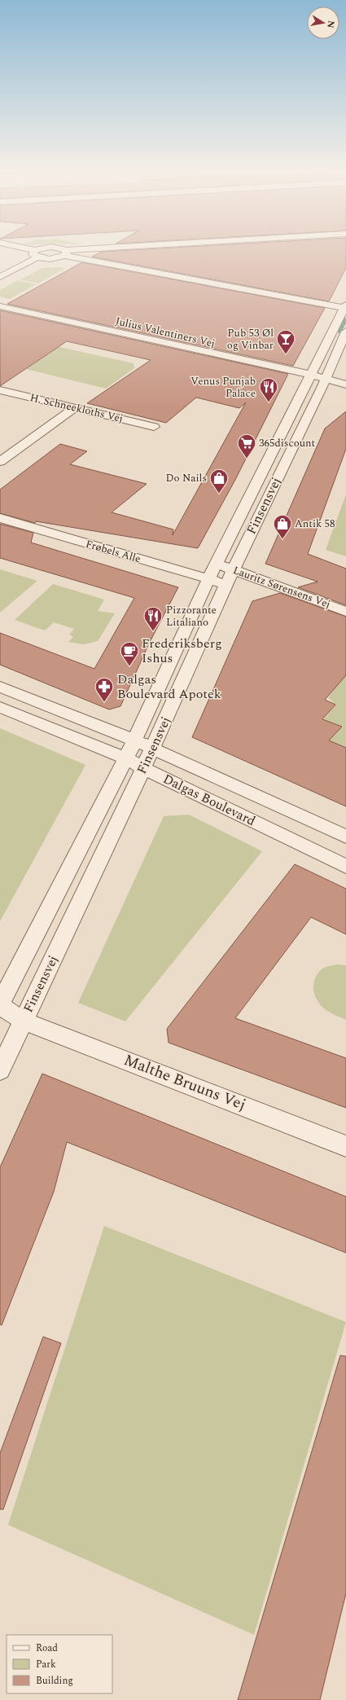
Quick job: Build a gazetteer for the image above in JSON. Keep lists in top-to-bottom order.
{
  "streets": {
    "street": [
      "Julius Valentiners Vej",
      "H. Schneekloths Vej",
      "Finsensvej",
      "Frøbels Alle",
      "Lauritz Sørensens Vej",
      "Dalgas Boulevard",
      "Malthe Bruuns Vej"
    ]
  },
  "crossings": [
    ["Julius Valentiners Vej", "Finsensvej"],
    ["Finsensvej", "Frøbels Alle"],
    ["Finsensvej", "Lauritz Sørensens Vej"],
    ["Finsensvej", "Dalgas Boulevard"],
    ["Finsensvej", "Malthe Bruuns Vej"]
  ],
  "places": {
    "bar": ["Pub 53 Øl og Vinbar"],
    "restaurant": ["Venus Punjab Palace", "Pizzorante Litaliano"],
    "supermarket": ["365discount"],
    "shop": ["Do Nails", "Antik 58"],
    "cafe": ["Frederiksberg Ishus"],
    "pharmacy": ["Dalgas Boulevard Apotek"]
  },
  "legend": ["Road", "Park", "Building"],
  "north": "right"
}
